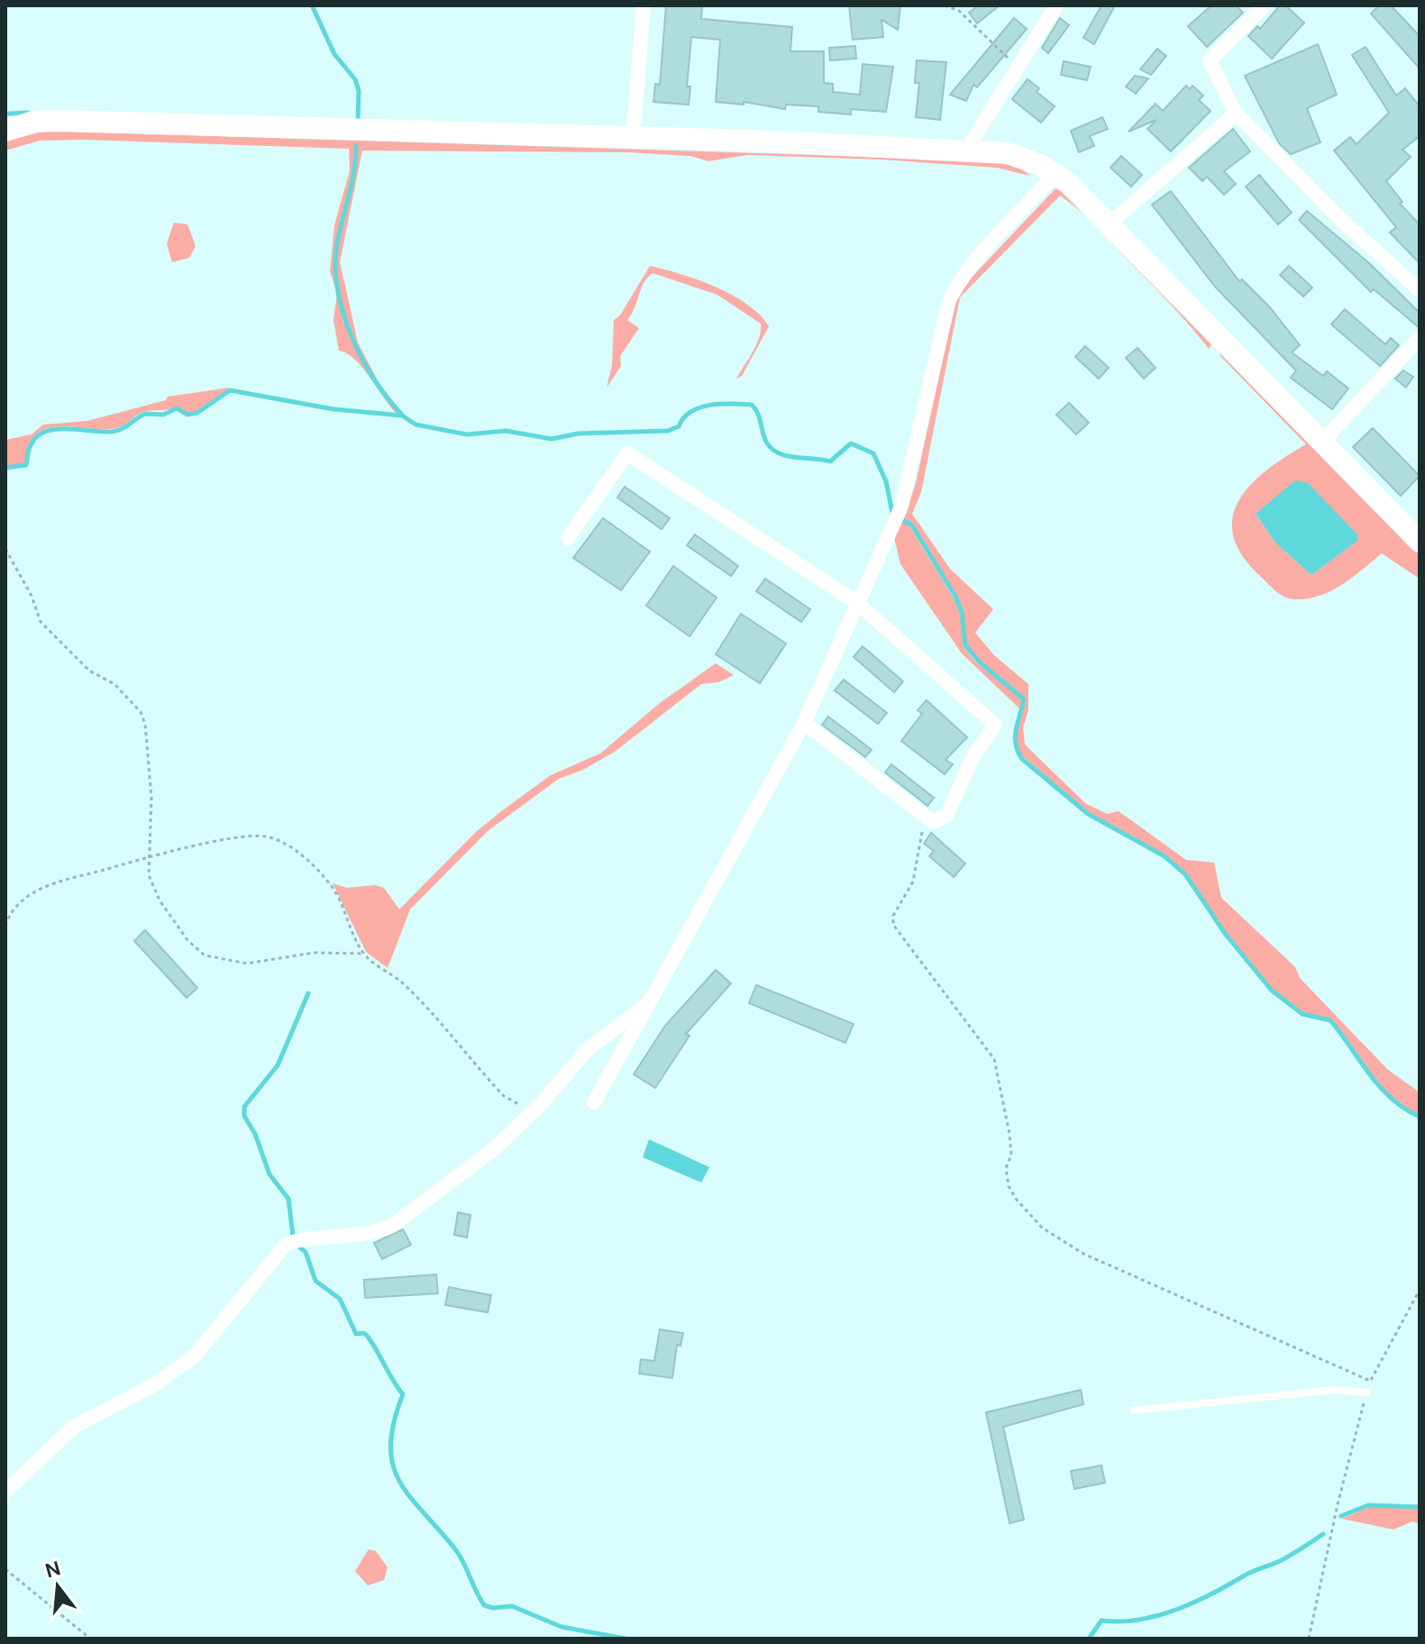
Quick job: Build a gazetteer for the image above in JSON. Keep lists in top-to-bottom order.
{
  "north": "top"
}
